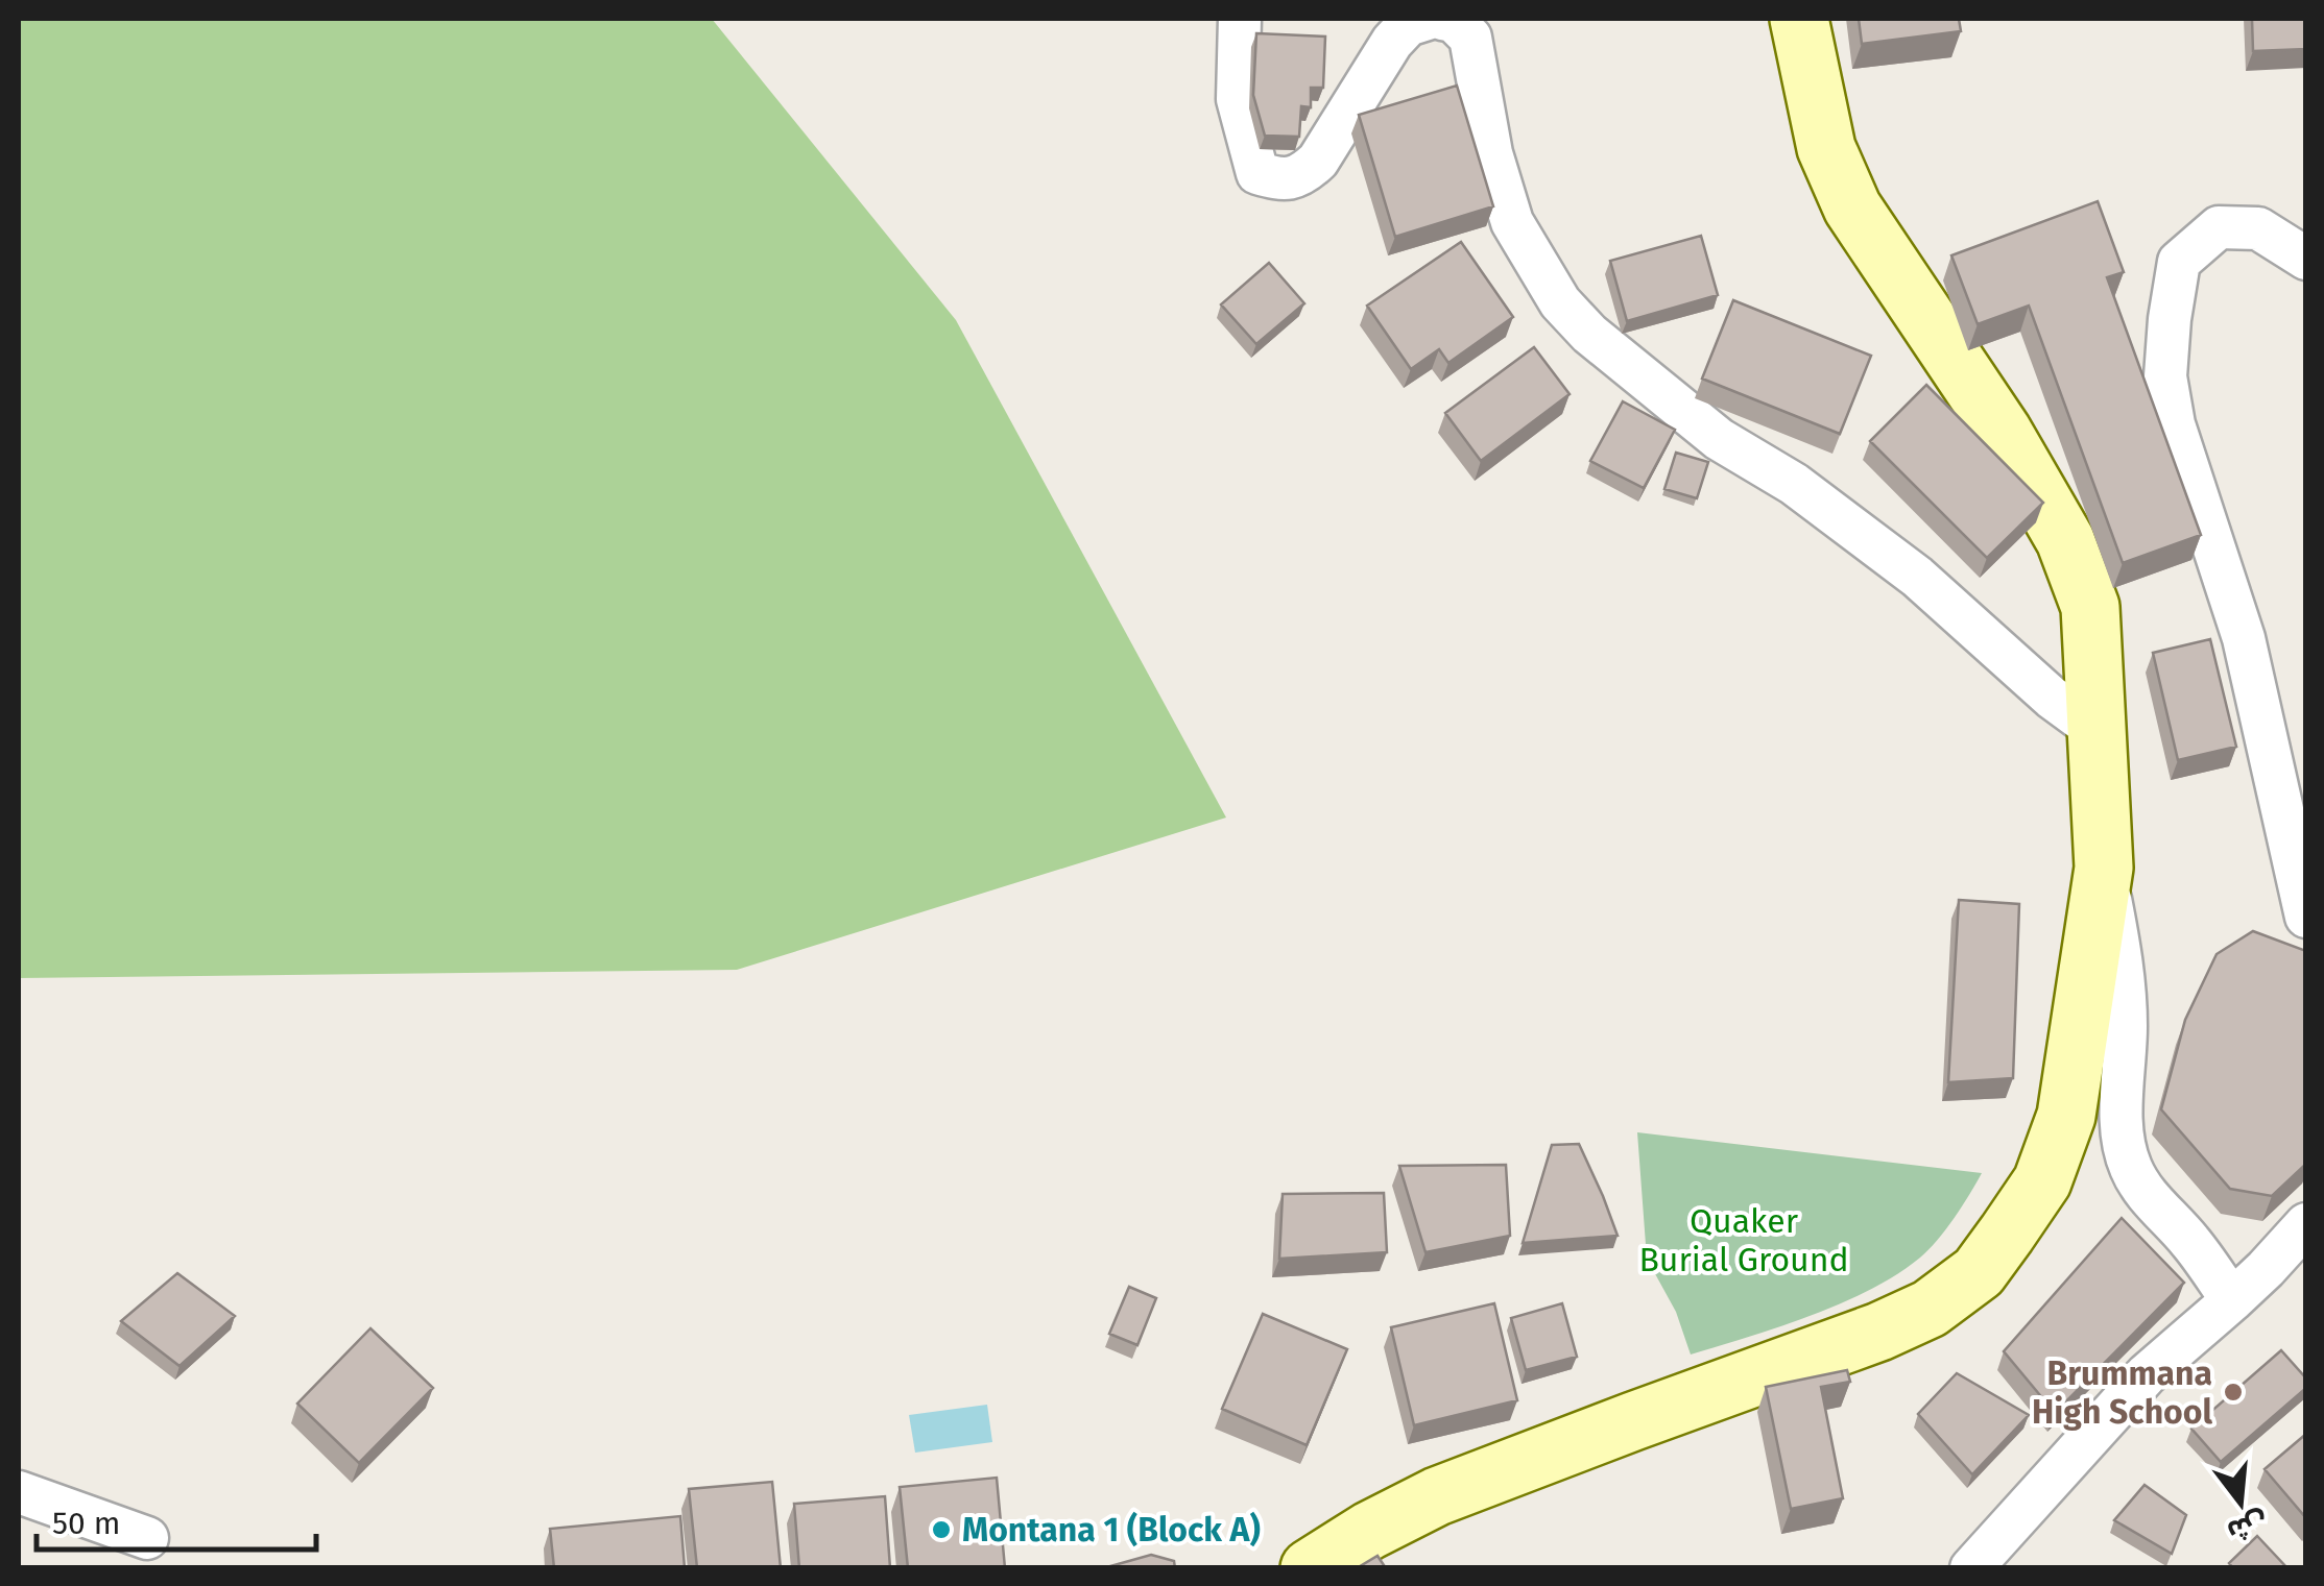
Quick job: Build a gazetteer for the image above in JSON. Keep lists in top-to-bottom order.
{
  "parks": ["Quaker Burial Ground"],
  "places": ["Brummana High School", "Montana 1 (Block A)"],
  "scale_bar": "50 m",
  "north": "bottom"
}
